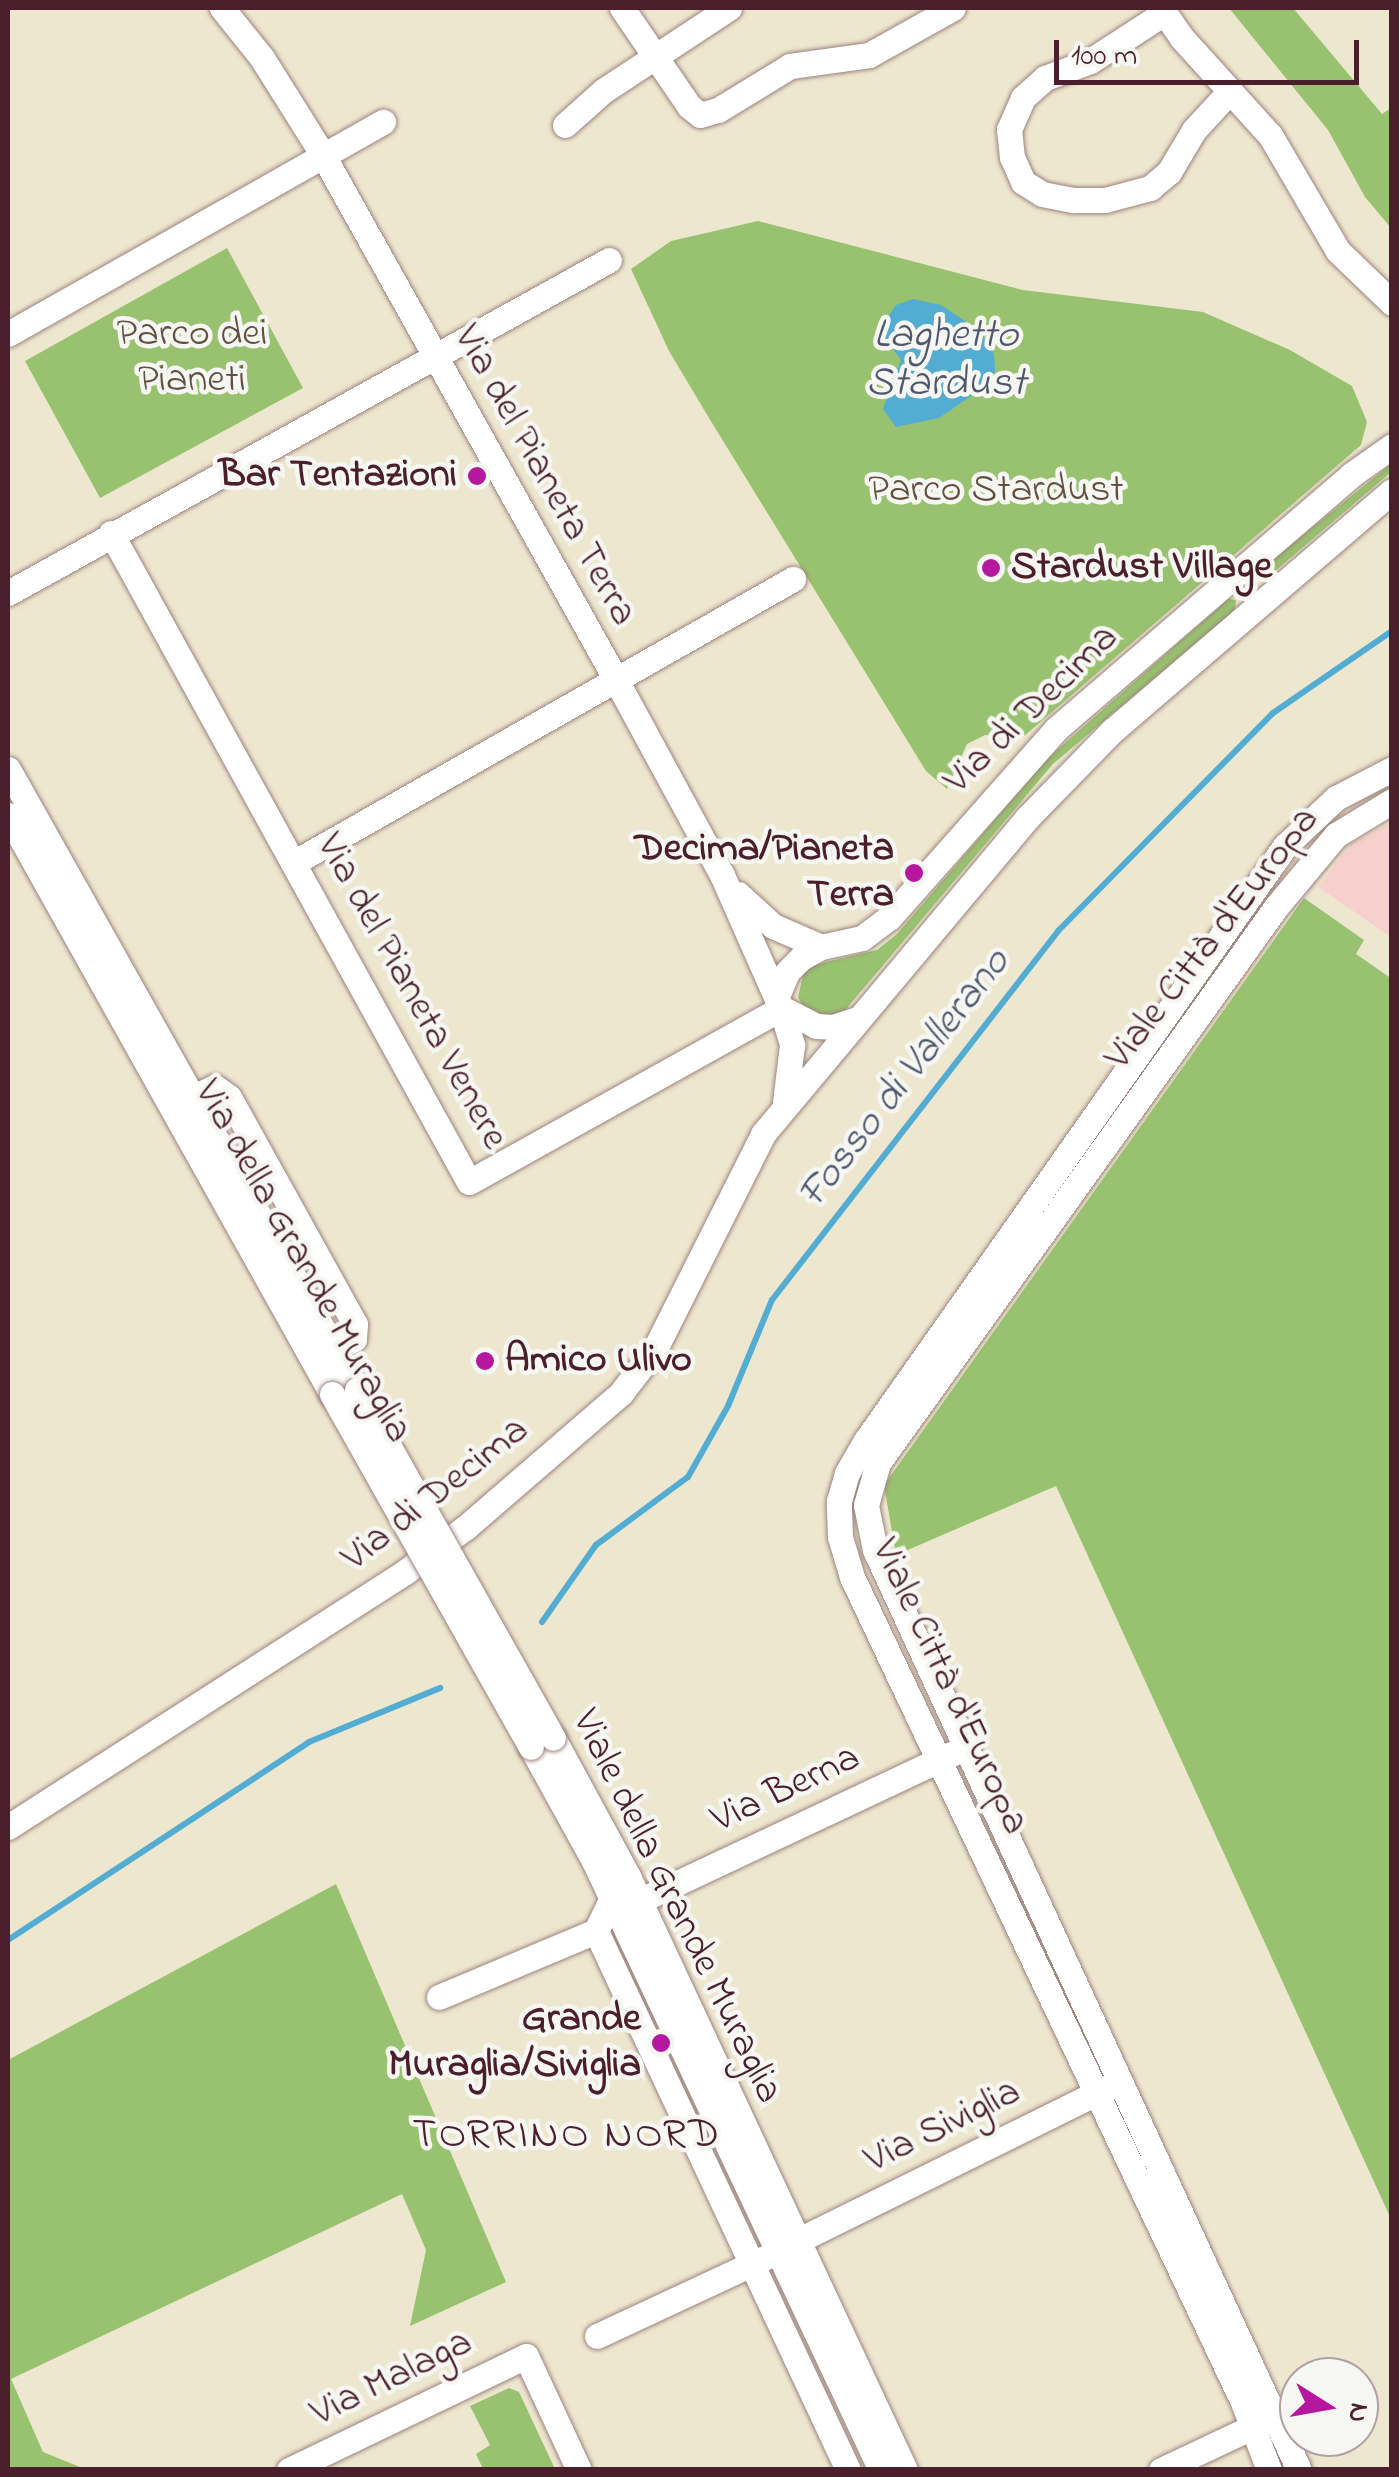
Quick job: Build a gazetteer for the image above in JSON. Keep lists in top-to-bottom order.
{
  "streets": {
    "street": [
      "Via del Pianeta Terra",
      "Via di Decima",
      "Viale Città d'Europa",
      "Via del Pianeta Venere",
      "Via della Grande Muraglia",
      "Via Berna",
      "Viale della Grande Muraglia",
      "Via Siviglia",
      "Via Malaga"
    ]
  },
  "crossings": [
    ["Via del Pianeta Terra", "Via di Decima"],
    ["Via del Pianeta Terra", "Via del Pianeta Venere"],
    ["Via di Decima", "Via del Pianeta Venere"],
    ["Viale Città d'Europa", "Via Berna"],
    ["Viale Città d'Europa", "Via Siviglia"],
    ["Via della Grande Muraglia", "Viale della Grande Muraglia"],
    ["Via Berna", "Viale della Grande Muraglia"],
    ["Viale della Grande Muraglia", "Via Siviglia"]
  ],
  "districts": ["TORRINO NORD"],
  "water": ["Laghetto Stardust", "Fosso di Vallerano"],
  "parks": ["Parco dei Pianeti", "Parco Stardust"],
  "places": [
    "Bar Tentazioni",
    "Stardust Village",
    "Decima/Pianeta Terra",
    "Amico Ulivo",
    "Grande Muraglia/Siviglia"
  ],
  "scale_bar": "100 m",
  "north": "right"
}
